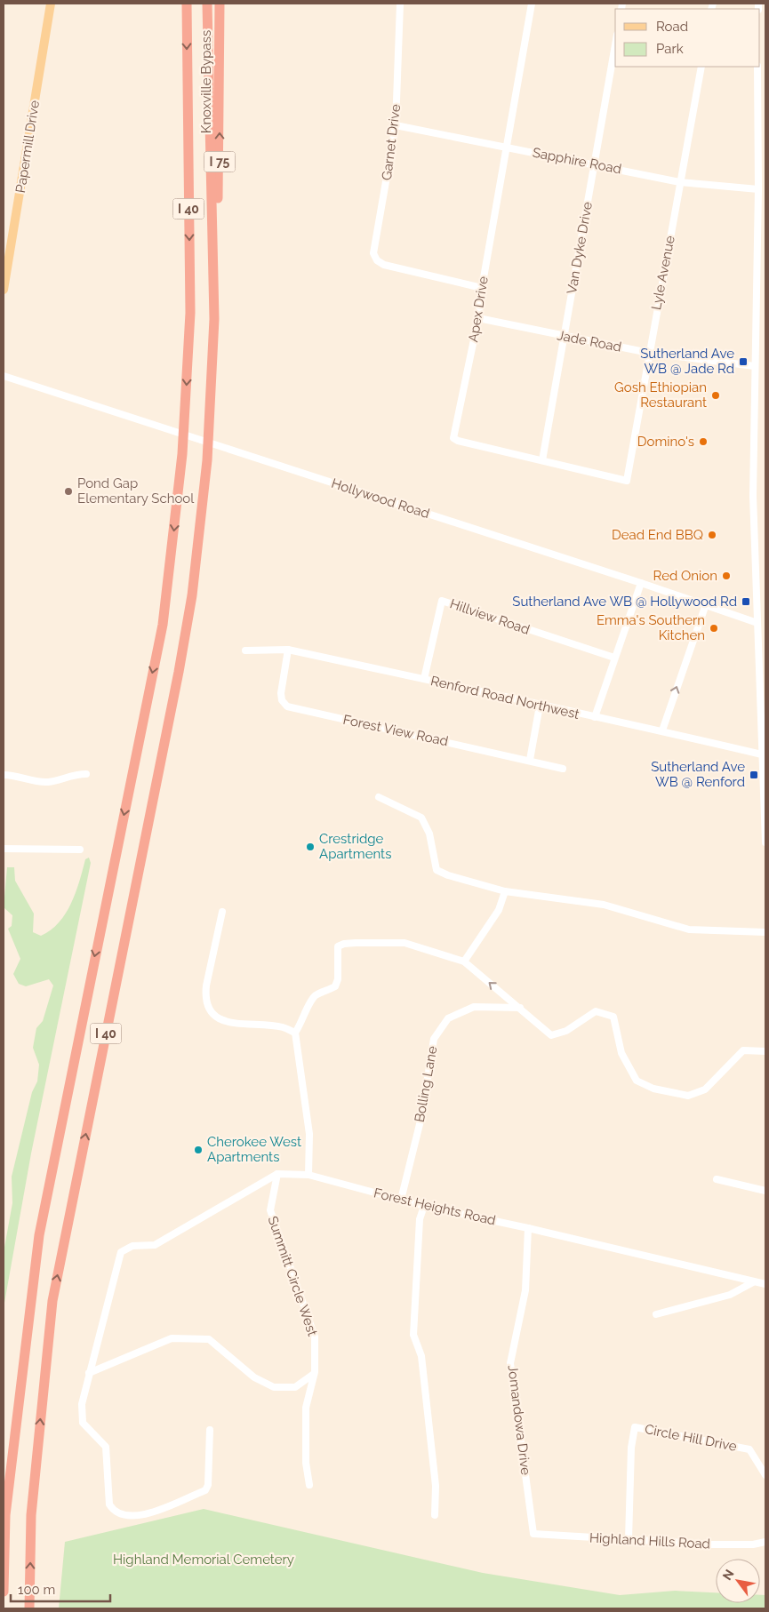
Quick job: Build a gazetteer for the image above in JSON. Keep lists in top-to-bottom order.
{
  "streets": {
    "highway": ["Knoxville Bypass", "I 75", "I 40"],
    "main road": ["Papermill Drive"],
    "street": [
      "Garnet Drive",
      "Sapphire Road",
      "Van Dyke Drive",
      "Lyle Avenue",
      "Apex Drive",
      "Jade Road",
      "Hollywood Road",
      "Hillview Road",
      "Renford Road Northwest",
      "Forest View Road",
      "Bolling Lane",
      "Forest Heights Road",
      "Summitt Circle West",
      "Jomandowa Drive",
      "Circle Hill Drive",
      "Highland Hills Road"
    ]
  },
  "crossings": [
    ["Knoxville Bypass", "I 40"],
    ["Garnet Drive", "Sapphire Road"],
    ["Garnet Drive", "Apex Drive"],
    ["Sapphire Road", "Van Dyke Drive"],
    ["Sapphire Road", "Lyle Avenue"],
    ["Sapphire Road", "Apex Drive"],
    ["Van Dyke Drive", "Apex Drive"],
    ["Van Dyke Drive", "Jade Road"],
    ["Lyle Avenue", "Apex Drive"],
    ["Lyle Avenue", "Jade Road"],
    ["Apex Drive", "Jade Road"],
    ["Hillview Road", "Renford Road Northwest"],
    ["Renford Road Northwest", "Forest View Road"],
    ["Bolling Lane", "Forest Heights Road"],
    ["Forest Heights Road", "Summitt Circle West"],
    ["Forest Heights Road", "Jomandowa Drive"],
    ["Jomandowa Drive", "Highland Hills Road"],
    ["Circle Hill Drive", "Highland Hills Road"]
  ],
  "parks": ["Highland Memorial Cemetery"],
  "places": {
    "transit": ["Sutherland Ave WB @ Jade Rd", "Sutherland Ave WB @ Hollywood Rd", "Sutherland Ave WB @ Renford"],
    "other": [
      "Gosh Ethiopian Restaurant",
      "Domino's",
      "Pond Gap Elementary School",
      "Dead End BBQ",
      "Red Onion",
      "Emma's Southern Kitchen",
      "Crestridge Apartments",
      "Cherokee West Apartments"
    ]
  },
  "legend": ["Road", "Park"],
  "scale_bar": "100 m",
  "north": "top left"
}
